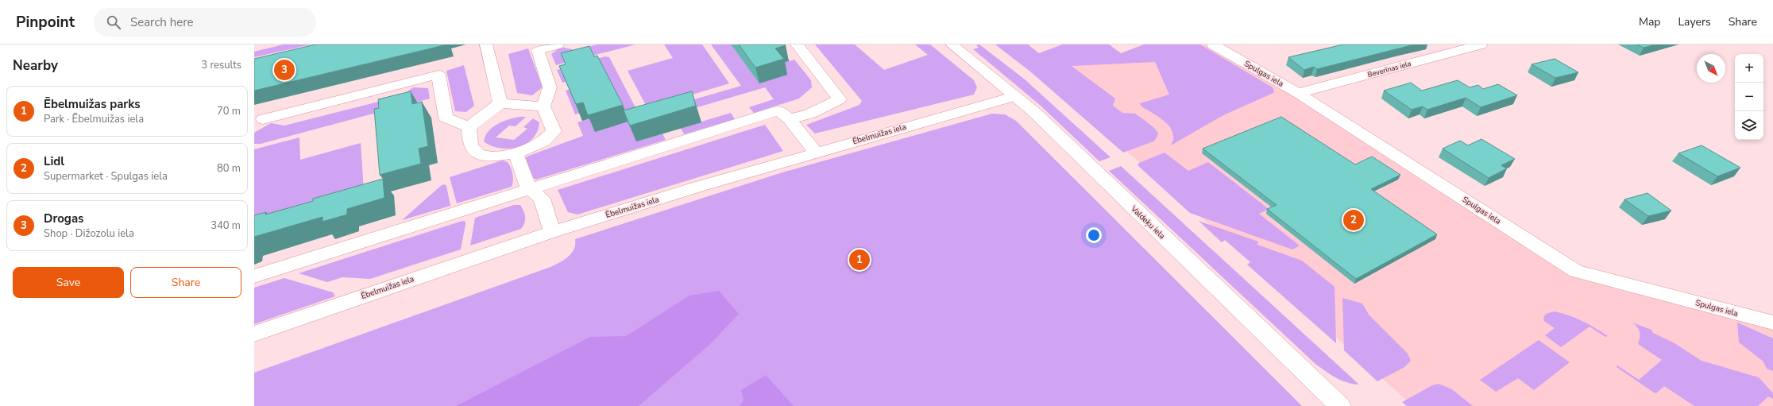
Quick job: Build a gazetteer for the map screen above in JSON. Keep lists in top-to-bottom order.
{
  "streets": {
    "street": [
      "Beverīnas iela",
      "Spulgas iela",
      "Ēbelmuižas iela",
      "Valdeķu iela"
    ]
  },
  "crossings": [
    ["Beverīnas iela", "Spulgas iela"],
    ["Ēbelmuižas iela", "Valdeķu iela"]
  ],
  "north": "bottom right",
  "page": {
    "header": "Pinpoint",
    "search": "Search here",
    "nav": ["Map", "Layers", "Share"],
    "heading": ["Nearby", "3 results"],
    "map_buttons": ["+", "−"],
    "pins": ["3", "2", "1"],
    "list": [
      {
        "mark": "1",
        "name": "Ēbelmuižas parks",
        "note": "Park · Ēbelmuižas iela",
        "value": "70 m"
      },
      {
        "mark": "2",
        "name": "Lidl",
        "note": "Supermarket · Spulgas iela",
        "value": "80 m"
      },
      {
        "mark": "3",
        "name": "Drogas",
        "note": "Shop · Dižozolu iela",
        "value": "340 m"
      }
    ],
    "buttons": ["Save", "Share"]
  }
}
